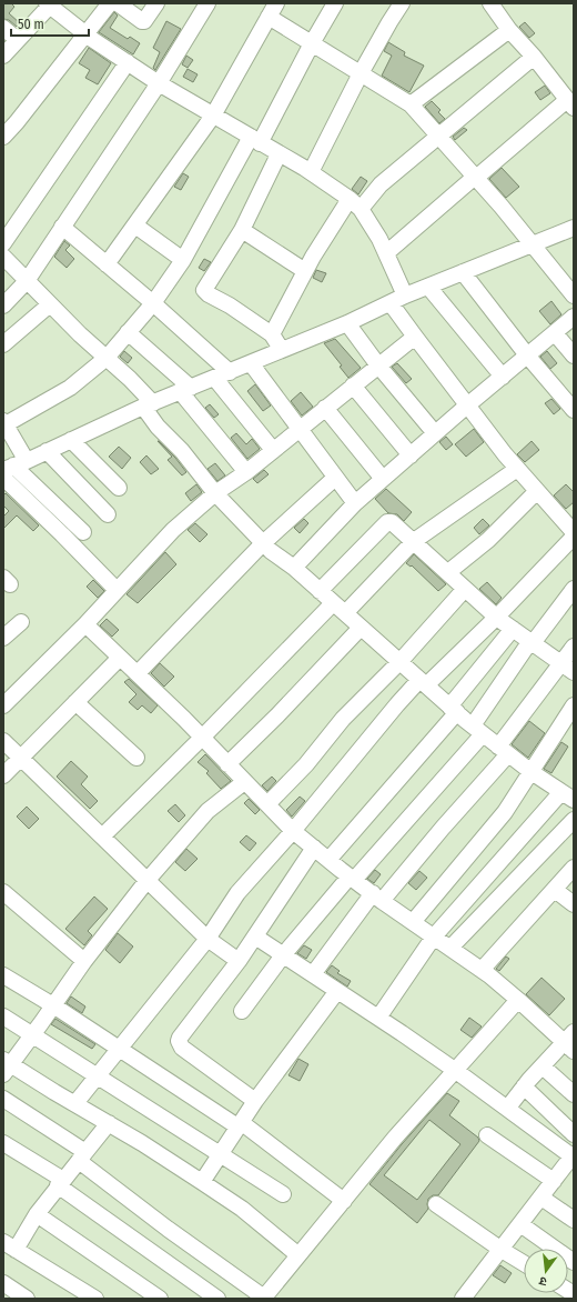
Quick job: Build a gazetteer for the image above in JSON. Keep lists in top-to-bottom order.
{
  "scale_bar": "50 m",
  "north": "bottom"
}
